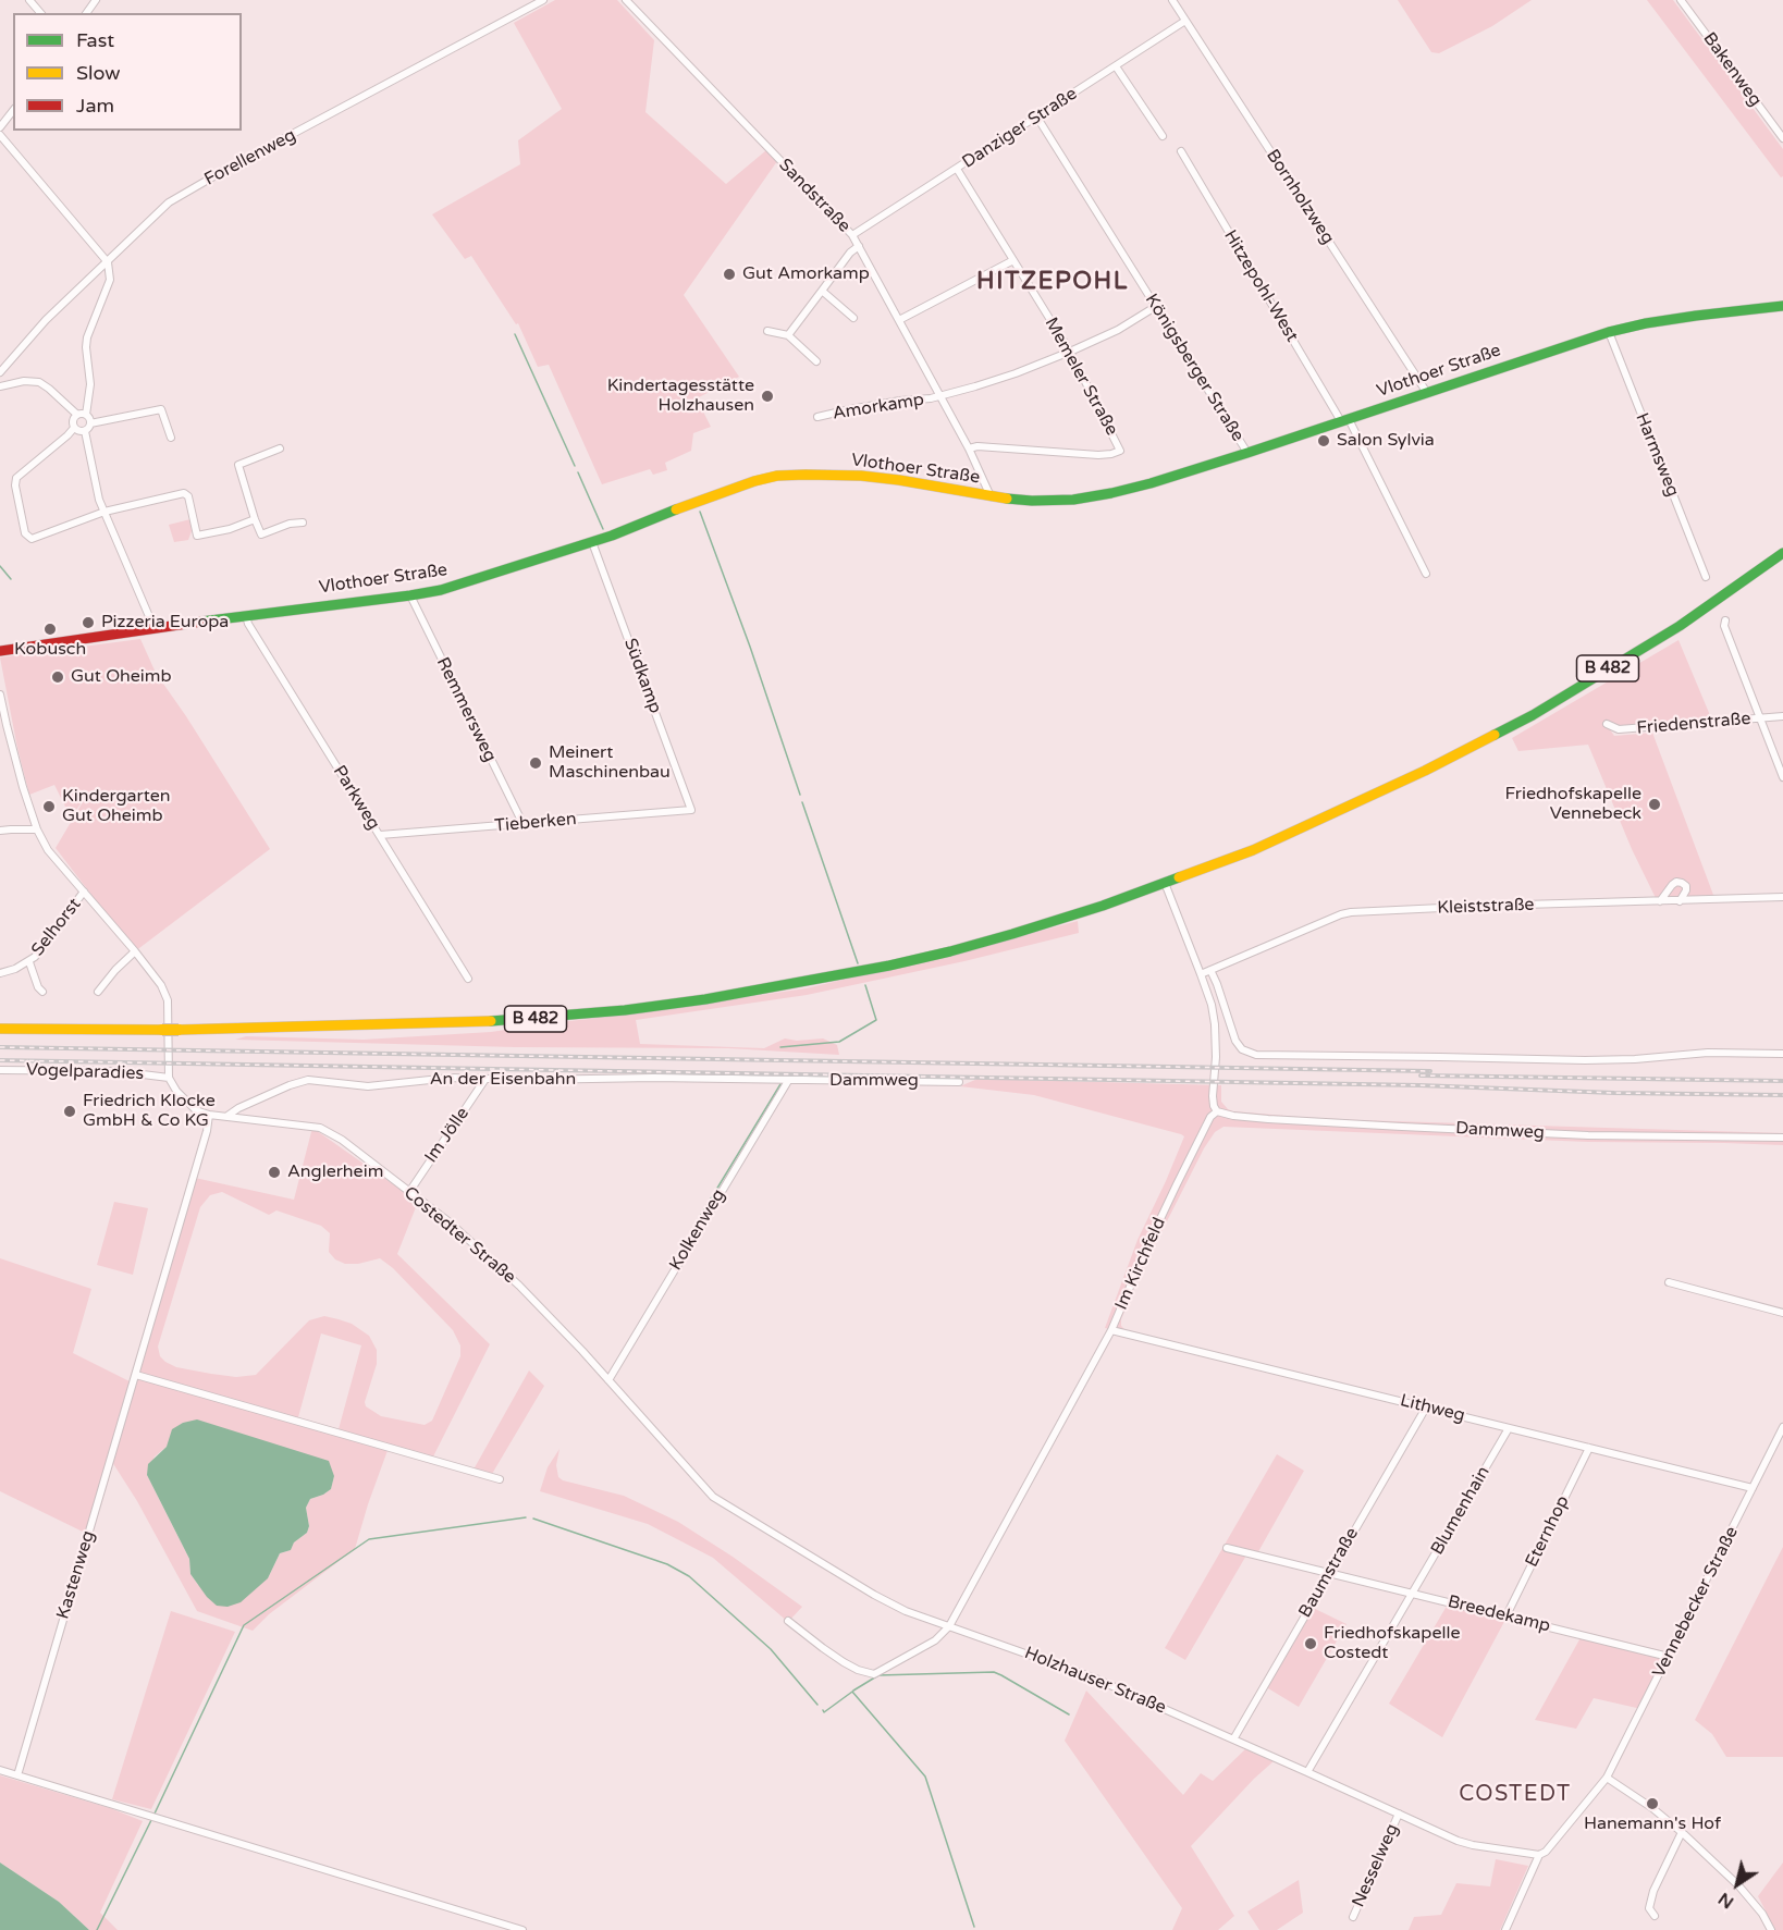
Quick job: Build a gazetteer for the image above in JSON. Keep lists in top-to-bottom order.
{
  "streets": {
    "main road": ["Vlothoer Straße", "B 482"],
    "street": [
      "Bakenweg",
      "Danziger Straße",
      "Forellenweg",
      "Sandstraße",
      "Bornholzweg",
      "Hitzepohl-West",
      "Königsberger Straße",
      "Memeler Straße",
      "Amorkamp",
      "Harmsweg",
      "Südkamp",
      "Remmersweg",
      "Friedenstraße",
      "Parkweg",
      "Tieberken",
      "Kleiststraße",
      "Selhorst",
      "Vogelparadies",
      "An der Eisenbahn",
      "Dammweg",
      "Im Jölle",
      "Kolkenweg",
      "Costedter Straße",
      "Im Kirchfeld",
      "Lithweg",
      "Blumenhain",
      "Eternhop",
      "Baumstraße",
      "Kastenweg",
      "Vennebecker Straße",
      "Breedekamp",
      "Holzhauser Straße",
      "Nesselweg"
    ]
  },
  "crossings": [
    ["Danziger Straße", "Sandstraße"],
    ["Danziger Straße", "Bornholzweg"],
    ["Danziger Straße", "Königsberger Straße"],
    ["Danziger Straße", "Memeler Straße"],
    ["Sandstraße", "Vlothoer Straße"],
    ["Sandstraße", "Memeler Straße"],
    ["Sandstraße", "Amorkamp"],
    ["Bornholzweg", "Vlothoer Straße"],
    ["Hitzepohl-West", "Vlothoer Straße"],
    ["Königsberger Straße", "Vlothoer Straße"],
    ["Königsberger Straße", "Amorkamp"],
    ["Vlothoer Straße", "Harmsweg"],
    ["Vlothoer Straße", "Südkamp"],
    ["Vlothoer Straße", "Remmersweg"],
    ["Vlothoer Straße", "Parkweg"],
    ["Memeler Straße", "Amorkamp"],
    ["Südkamp", "Tieberken"],
    ["Remmersweg", "Tieberken"],
    ["Parkweg", "Tieberken"],
    ["Vogelparadies", "Costedter Straße"],
    ["An der Eisenbahn", "Dammweg"],
    ["An der Eisenbahn", "Im Jölle"],
    ["An der Eisenbahn", "Kolkenweg"],
    ["An der Eisenbahn", "Costedter Straße"],
    ["Dammweg", "Kolkenweg"],
    ["Dammweg", "Im Kirchfeld"],
    ["Im Jölle", "Costedter Straße"],
    ["Kolkenweg", "Costedter Straße"],
    ["Kolkenweg", "Holzhauser Straße"],
    ["Costedter Straße", "Kastenweg"],
    ["Costedter Straße", "Holzhauser Straße"],
    ["Im Kirchfeld", "Lithweg"],
    ["Im Kirchfeld", "Holzhauser Straße"],
    ["Lithweg", "Blumenhain"],
    ["Lithweg", "Eternhop"],
    ["Lithweg", "Baumstraße"],
    ["Lithweg", "Vennebecker Straße"],
    ["Blumenhain", "Breedekamp"],
    ["Blumenhain", "Holzhauser Straße"],
    ["Eternhop", "Breedekamp"],
    ["Baumstraße", "Breedekamp"],
    ["Baumstraße", "Holzhauser Straße"],
    ["Vennebecker Straße", "Breedekamp"],
    ["Holzhauser Straße", "Nesselweg"]
  ],
  "districts": ["HITZEPOHL", "COSTEDT"],
  "places": [
    "Gut Amorkamp",
    "Kindertagesstätte Holzhausen",
    "Salon Sylvia",
    "Pizzeria Europa",
    "Kobusch",
    "Gut Oheimb",
    "Meinert Maschinenbau",
    "Friedhofskapelle Vennebeck",
    "Kindergarten Gut Oheimb",
    "Friedrich Klocke GmbH & Co KG",
    "Anglerheim",
    "Friedhofskapelle Costedt",
    "Hanemann's Hof"
  ],
  "legend": ["Fast", "Slow", "Jam"],
  "north": "bottom left"
}
